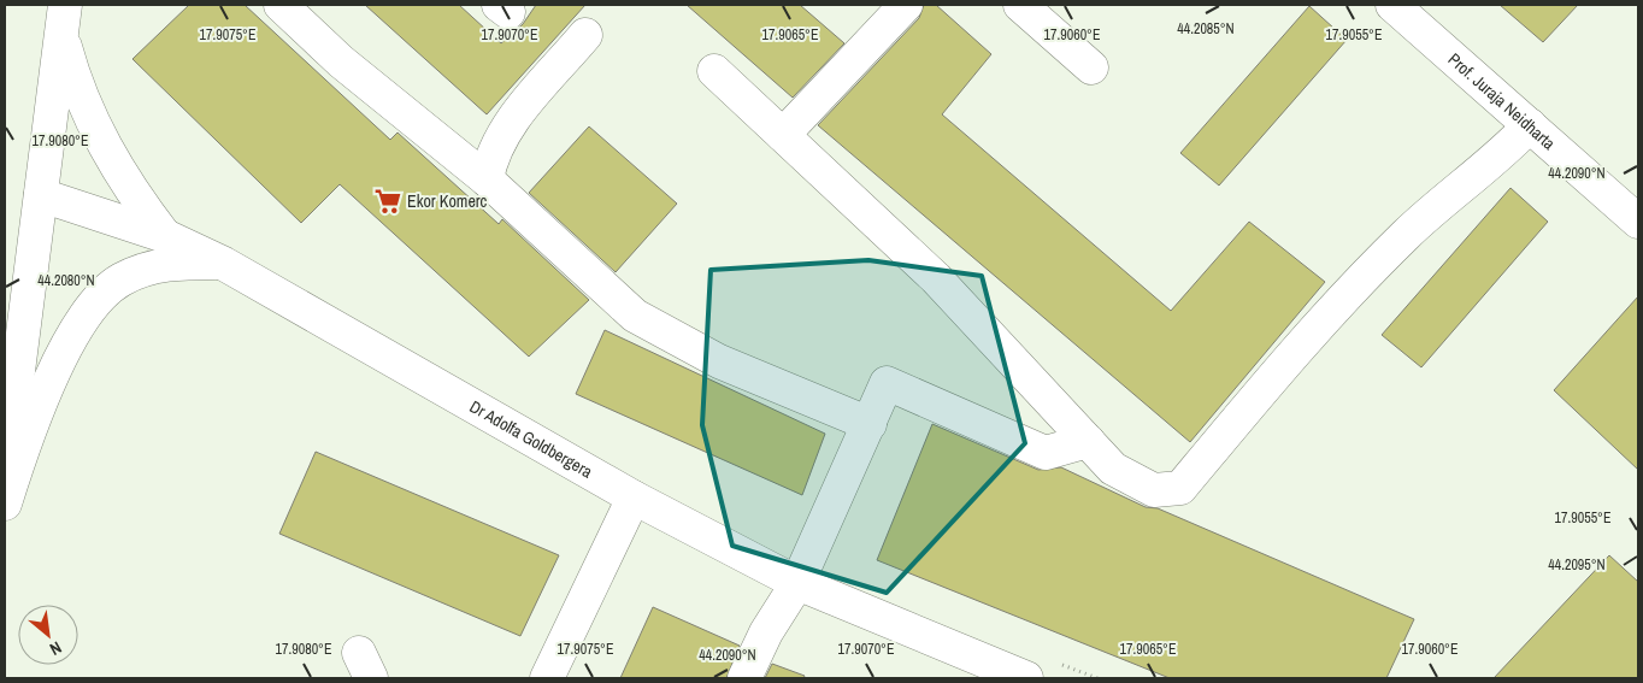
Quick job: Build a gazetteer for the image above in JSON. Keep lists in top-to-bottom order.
{
  "streets": {
    "street": ["Prof. Juraja Neidharta", "Dr Adolfa Goldbergera"]
  },
  "places": {
    "supermarket": ["Ekor Komerc"]
  },
  "north": "bottom right",
  "coordinates": [
    "44.2085°N",
    "17.9075°E",
    "17.9070°E",
    "17.9065°E",
    "17.9060°E",
    "17.9055°E",
    "17.9080°E",
    "44.2090°N",
    "44.2080°N",
    "44.2095°N"
  ]
}
